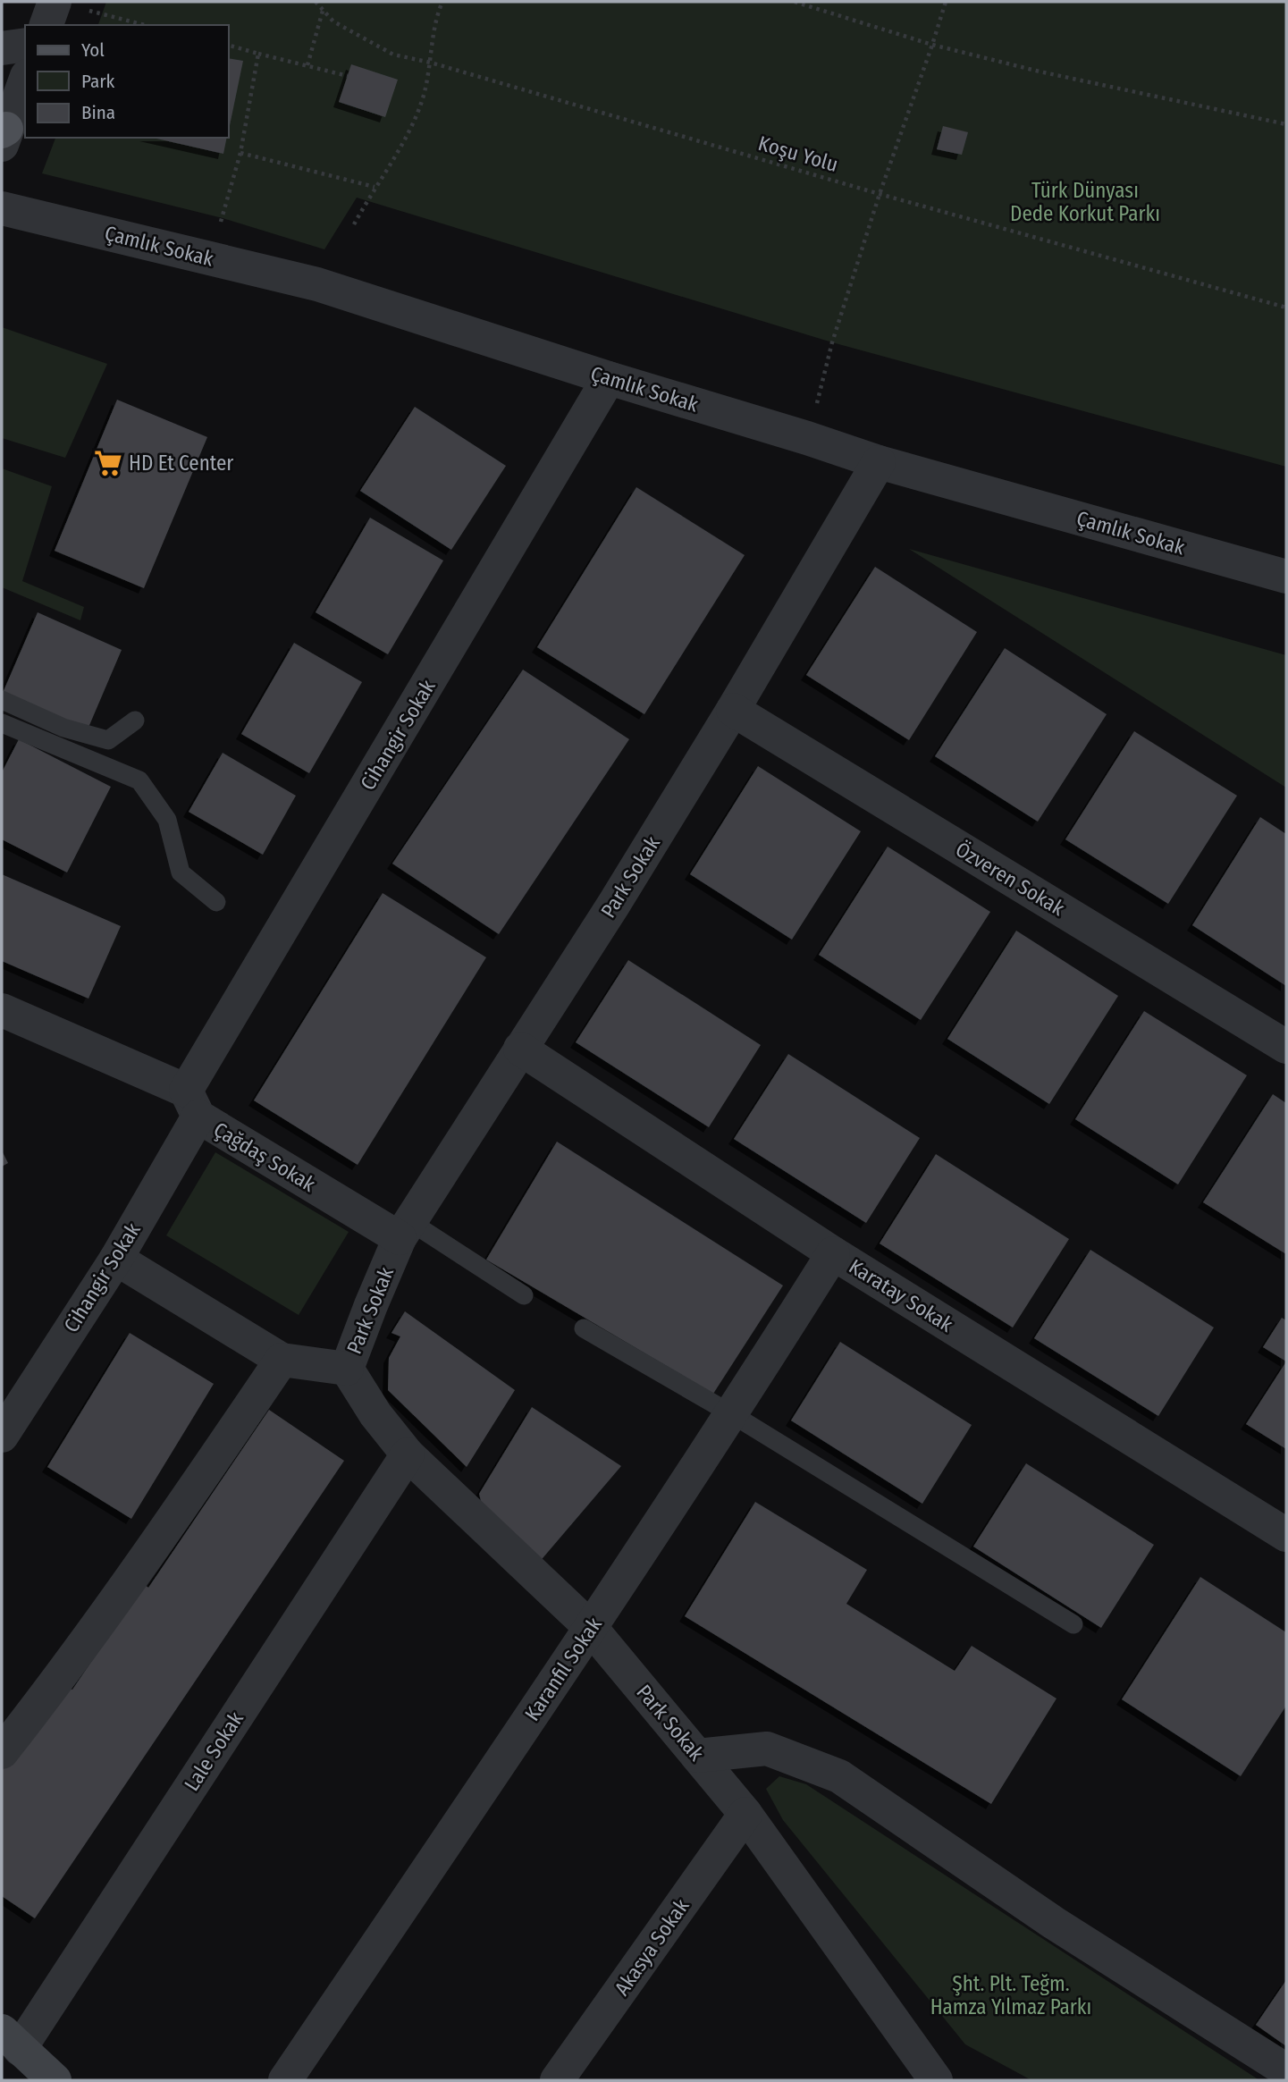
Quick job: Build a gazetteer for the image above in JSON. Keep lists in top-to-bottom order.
{
  "streets": {
    "street": [
      "Çamlık Sokak",
      "Cihangir Sokak",
      "Park Sokak",
      "Özveren Sokak",
      "Çağdaş Sokak",
      "Karatay Sokak",
      "Karanfil Sokak",
      "Lale Sokak",
      "Akasya Sokak"
    ],
    "path": ["Koşu Yolu"]
  },
  "crossings": [
    ["Çamlık Sokak", "Cihangir Sokak"],
    ["Çamlık Sokak", "Park Sokak"],
    ["Cihangir Sokak", "Çağdaş Sokak"],
    ["Park Sokak", "Özveren Sokak"],
    ["Park Sokak", "Çağdaş Sokak"],
    ["Park Sokak", "Karatay Sokak"],
    ["Park Sokak", "Karanfil Sokak"],
    ["Park Sokak", "Lale Sokak"],
    ["Park Sokak", "Akasya Sokak"],
    ["Karatay Sokak", "Karanfil Sokak"]
  ],
  "parks": ["Türk Dünyası Dede Korkut Parkı", "Şht. Plt. Teğm. Hamza Yılmaz Parkı"],
  "places": {
    "supermarket": ["HD Et Center"]
  },
  "legend": ["Yol", "Park", "Bina"]
}
